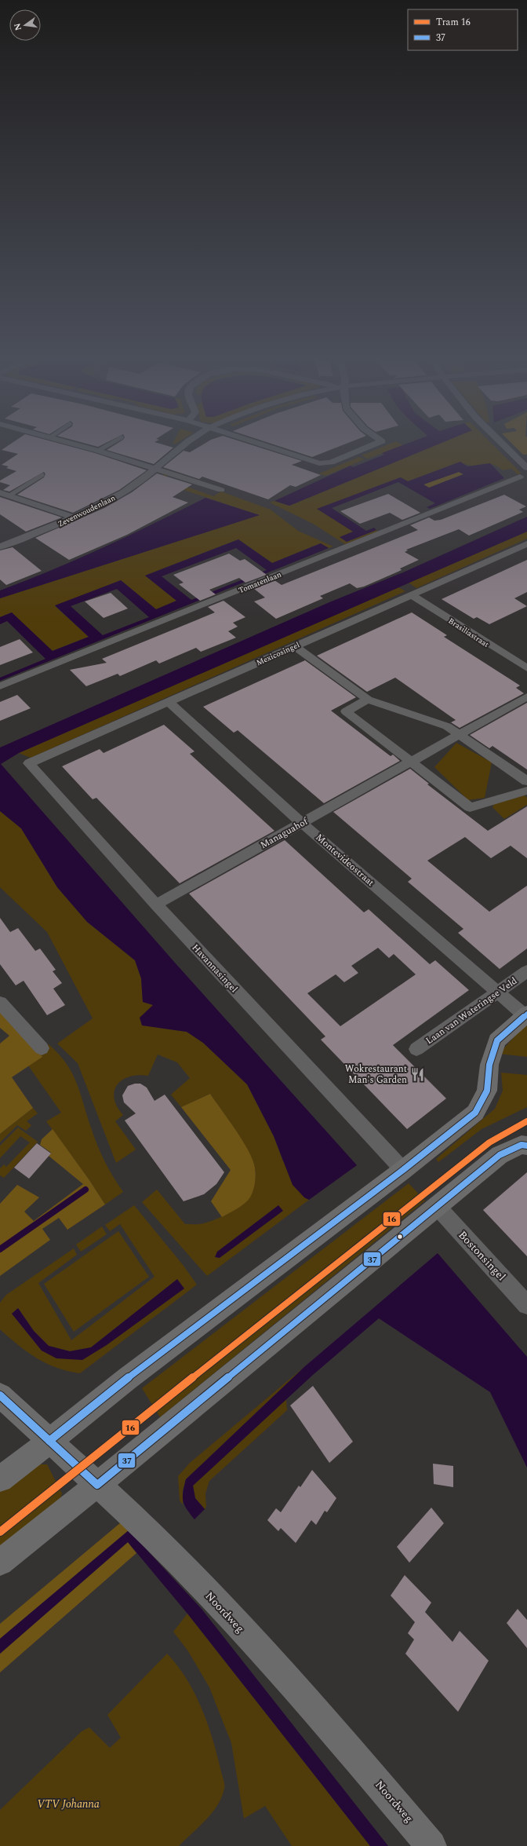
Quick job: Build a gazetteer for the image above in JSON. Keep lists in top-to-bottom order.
{
  "streets": {
    "street": [
      "Zevenwoudenlaan",
      "Tomatenlaan",
      "Brasiliastraat",
      "Mexicosingel",
      "Managuahof",
      "Montevideostraat",
      "Havannasingel",
      "Laan van Wateringse Veld",
      "Bostonsingel",
      "Noordweg"
    ]
  },
  "crossings": [
    ["Brasiliastraat", "Mexicosingel"],
    ["Mexicosingel", "Montevideostraat"],
    ["Mexicosingel", "Havannasingel"],
    ["Managuahof", "Montevideostraat"],
    ["Managuahof", "Havannasingel"],
    ["Montevideostraat", "Laan van Wateringse Veld"]
  ],
  "parks": ["VTV Johanna"],
  "places": {
    "restaurant": ["Wokrestaurant Man's Garden"]
  },
  "lines": ["transit line 37", "tram line 16"],
  "legend": ["Tram 16", "37"],
  "north": "left"
}
